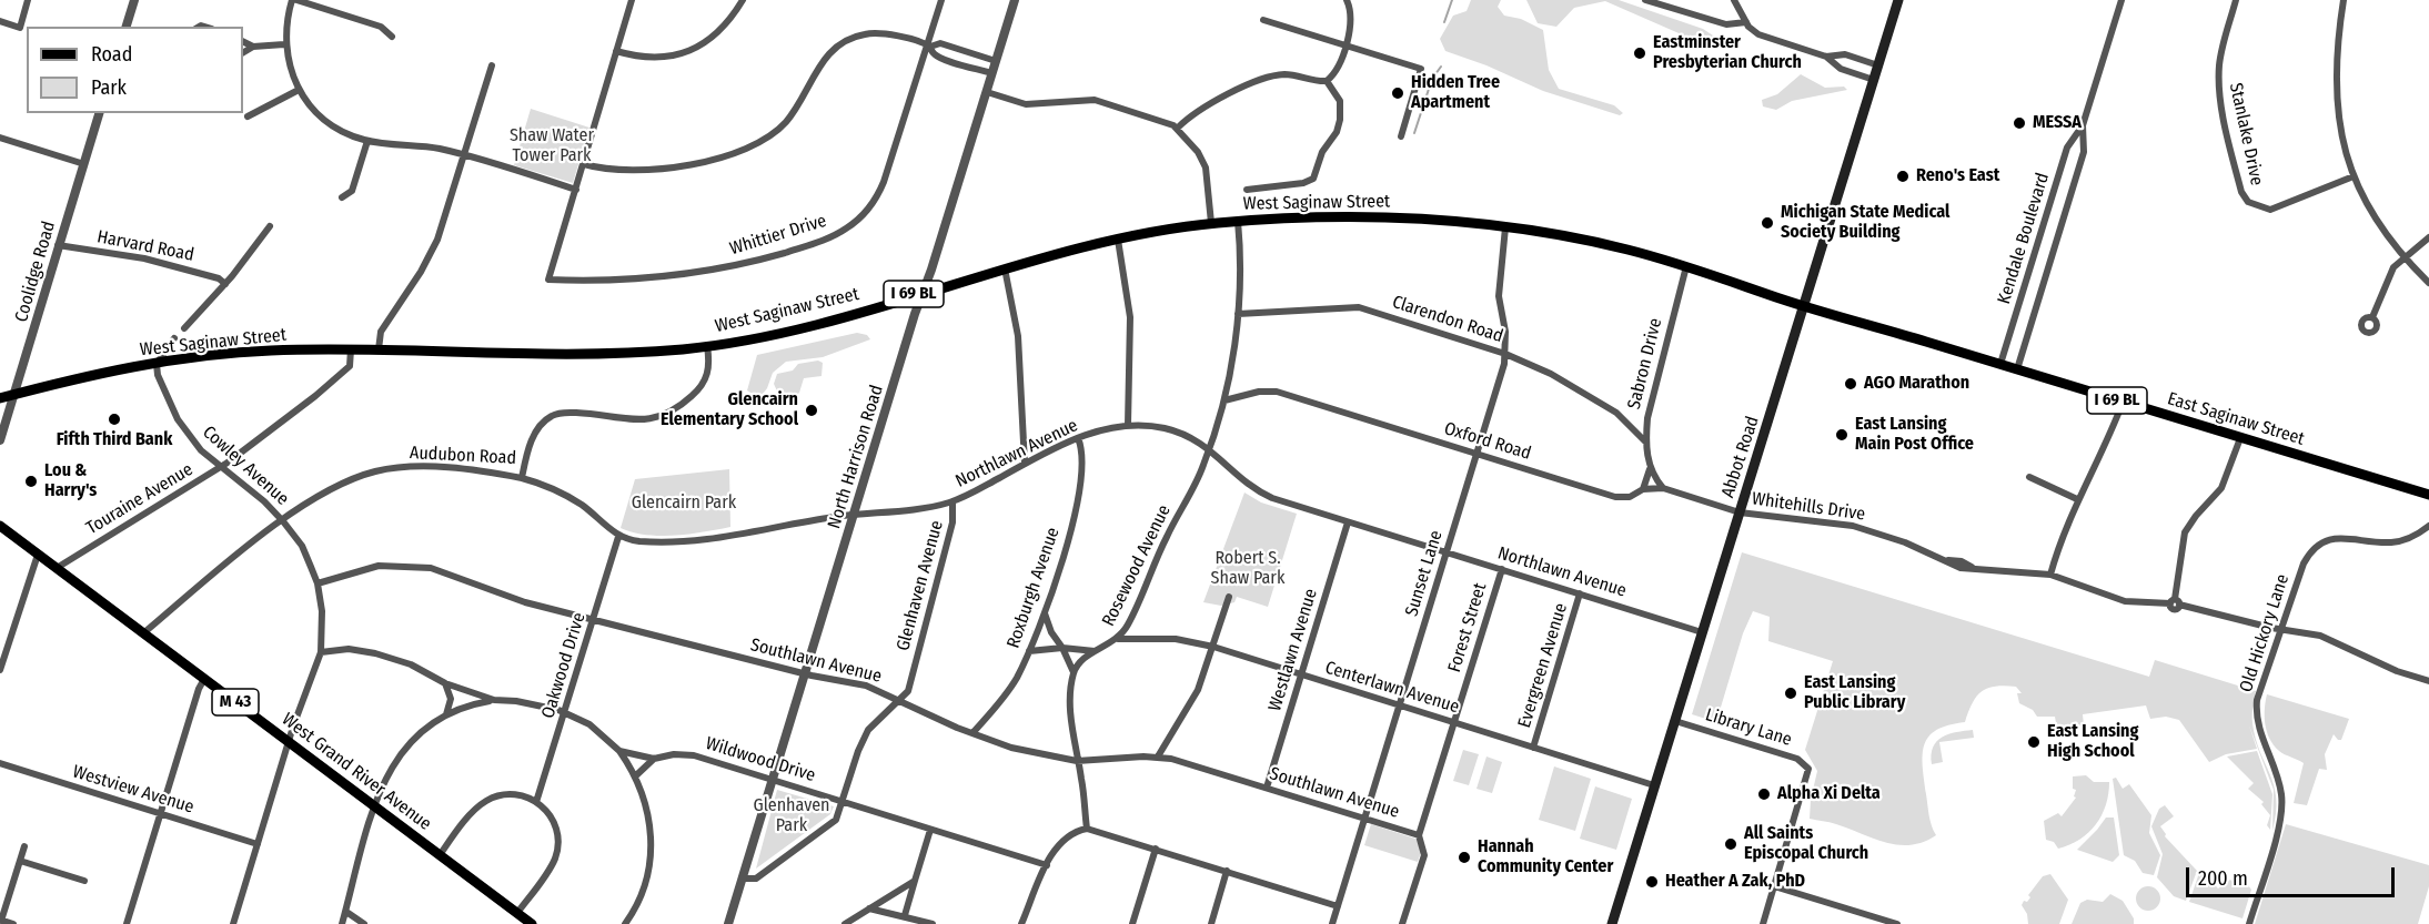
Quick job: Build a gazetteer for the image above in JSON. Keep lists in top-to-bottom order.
{
  "streets": {
    "main road": [
      "West Saginaw Street",
      "I 69 BL",
      "East Saginaw Street",
      "Abbot Road",
      "M 43",
      "West Grand River Avenue"
    ],
    "street": [
      "Stanlake Drive",
      "Whittier Drive",
      "Kendale Boulevard",
      "Harvard Road",
      "Coolidge Road",
      "Clarendon Road",
      "Sabron Drive",
      "Oxford Road",
      "Northlawn Avenue",
      "Audubon Road",
      "North Harrison Road",
      "Cowley Avenue",
      "Touraine Avenue",
      "Whitehills Drive",
      "Rosewood Avenue",
      "Sunset Lane",
      "Glenhaven Avenue",
      "Roxburgh Avenue",
      "Forest Street",
      "Old Hickory Lane",
      "Westlawn Avenue",
      "Southlawn Avenue",
      "Oakwood Drive",
      "Evergreen Avenue",
      "Centerlawn Avenue",
      "Library Lane",
      "Wildwood Drive",
      "Westview Avenue"
    ]
  },
  "crossings": [
    ["West Saginaw Street", "Coolidge Road"],
    ["West Saginaw Street", "Sabron Drive"],
    ["West Saginaw Street", "East Saginaw Street"],
    ["West Saginaw Street", "Audubon Road"],
    ["West Saginaw Street", "North Harrison Road"],
    ["West Saginaw Street", "Abbot Road"],
    ["West Saginaw Street", "Cowley Avenue"],
    ["West Saginaw Street", "Touraine Avenue"],
    ["West Saginaw Street", "Rosewood Avenue"],
    ["West Saginaw Street", "Sunset Lane"],
    ["Kendale Boulevard", "East Saginaw Street"],
    ["Harvard Road", "Coolidge Road"],
    ["Clarendon Road", "Sabron Drive"],
    ["Clarendon Road", "Rosewood Avenue"],
    ["Clarendon Road", "Sunset Lane"],
    ["Sabron Drive", "Oxford Road"],
    ["East Saginaw Street", "Abbot Road"],
    ["Oxford Road", "Abbot Road"],
    ["Oxford Road", "Whitehills Drive"],
    ["Oxford Road", "Rosewood Avenue"],
    ["Oxford Road", "Sunset Lane"],
    ["Northlawn Avenue", "North Harrison Road"],
    ["Northlawn Avenue", "Abbot Road"],
    ["Northlawn Avenue", "Rosewood Avenue"],
    ["Northlawn Avenue", "Sunset Lane"],
    ["Northlawn Avenue", "Glenhaven Avenue"],
    ["Northlawn Avenue", "Roxburgh Avenue"],
    ["Northlawn Avenue", "Forest Street"],
    ["Northlawn Avenue", "Westlawn Avenue"],
    ["Northlawn Avenue", "Oakwood Drive"],
    ["Northlawn Avenue", "Evergreen Avenue"],
    ["Audubon Road", "Cowley Avenue"],
    ["Audubon Road", "West Grand River Avenue"],
    ["North Harrison Road", "Glenhaven Avenue"],
    ["North Harrison Road", "Southlawn Avenue"],
    ["North Harrison Road", "Wildwood Drive"],
    ["Abbot Road", "Whitehills Drive"],
    ["Abbot Road", "Centerlawn Avenue"],
    ["Abbot Road", "Library Lane"],
    ["Cowley Avenue", "Touraine Avenue"],
    ["Cowley Avenue", "Southlawn Avenue"],
    ["Cowley Avenue", "Wildwood Drive"],
    ["Cowley Avenue", "West Grand River Avenue"],
    ["Cowley Avenue", "Westview Avenue"],
    ["Touraine Avenue", "West Grand River Avenue"],
    ["Whitehills Drive", "Old Hickory Lane"],
    ["Rosewood Avenue", "Centerlawn Avenue"],
    ["Sunset Lane", "Southlawn Avenue"],
    ["Sunset Lane", "Centerlawn Avenue"],
    ["Glenhaven Avenue", "Southlawn Avenue"],
    ["Glenhaven Avenue", "Wildwood Drive"],
    ["Roxburgh Avenue", "Southlawn Avenue"],
    ["Forest Street", "Southlawn Avenue"],
    ["Forest Street", "Centerlawn Avenue"],
    ["Westlawn Avenue", "Southlawn Avenue"],
    ["Westlawn Avenue", "Centerlawn Avenue"],
    ["Southlawn Avenue", "Oakwood Drive"],
    ["Oakwood Drive", "Wildwood Drive"],
    ["Oakwood Drive", "West Grand River Avenue"],
    ["Evergreen Avenue", "Centerlawn Avenue"]
  ],
  "parks": [
    "Shaw Water Tower Park",
    "Glencairn Park",
    "Robert S. Shaw Park",
    "Glenhaven Park"
  ],
  "places": [
    "Eastminster Presbyterian Church",
    "Hidden Tree Apartment",
    "MESSA",
    "Reno's East",
    "Michigan State Medical Society Building",
    "AGO Marathon",
    "Glencairn Elementary School",
    "Fifth Third Bank",
    "East Lansing Main Post Office",
    "Lou & Harry's",
    "East Lansing Public Library",
    "East Lansing High School",
    "Alpha Xi Delta",
    "All Saints Episcopal Church",
    "Hannah Community Center",
    "Heather A Zak, PhD"
  ],
  "legend": ["Road", "Park"],
  "scale_bar": "200 m"
}
